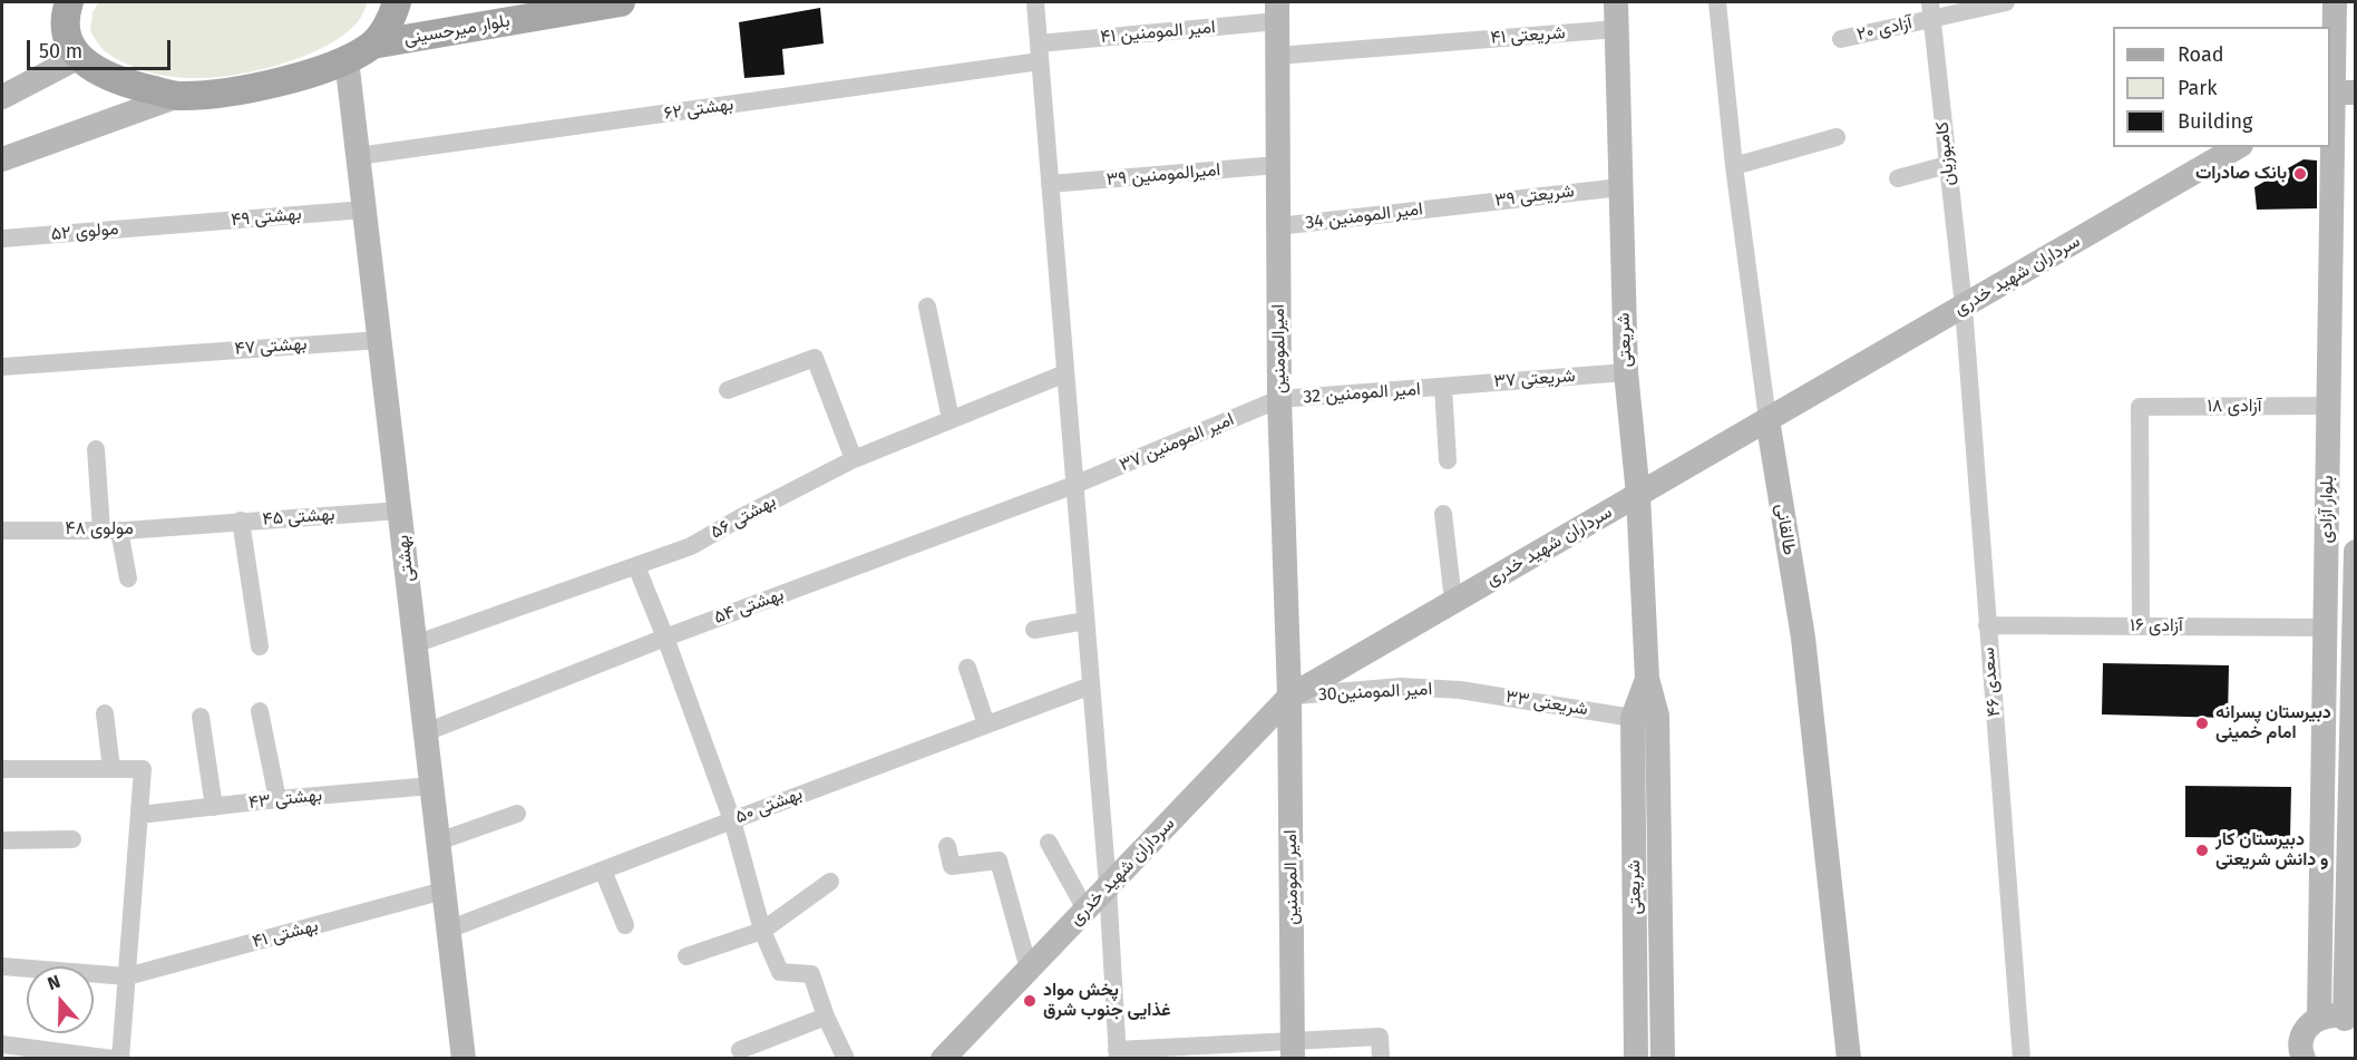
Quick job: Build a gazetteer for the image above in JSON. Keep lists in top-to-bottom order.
{
  "streets": {
    "main road": [
      "بلوار میرحسینی",
      "سرداران شهید خدری",
      "شریعتی",
      "امیرالمومنین",
      "بلوار آزادی",
      "طالقانی",
      "بهشتی",
      "امیر المومنین"
    ],
    "street": [
      "آزادی ۲۰",
      "امیر المومنین ۴۱",
      "شریعتی ۴۱",
      "بهشتی ۶۲",
      "کامبوزیان",
      "امیرالمومنین ۳۹",
      "شریعتی ۳۹",
      "امیر المومنین 34",
      "بهشتی ۴۹",
      "مولوی ۵۲",
      "بهشتی ۴۷",
      "شریعتی ۳۷",
      "امیر المومنین 32",
      "آزادی ۱۸",
      "امیر المومنین ۳۷",
      "بهشتی ۴۵",
      "بهشتی ۵۶",
      "مولوی ۴۸",
      "بهشتی ۵۴",
      "آزادی ۱۶",
      "سعدی ۴۶",
      "امیر المومنین30",
      "شریعتی ۳۳",
      "بهشتی ۴۳",
      "بهشتی ۵۰",
      "بهشتی ۴۱"
    ]
  },
  "crossings": [
    ["آزادی ۲۰", "کامبوزیان"],
    ["امیر المومنین ۴۱", "بهشتی ۶۲"],
    ["امیر المومنین ۴۱", "امیرالمومنین"],
    ["شریعتی ۴۱", "شریعتی"],
    ["شریعتی ۴۱", "امیرالمومنین"],
    ["بهشتی ۶۲", "بهشتی"],
    ["کامبوزیان", "سرداران شهید خدری"],
    ["کامبوزیان", "سعدی ۴۶"],
    ["امیرالمومنین ۳۹", "امیرالمومنین"],
    ["شریعتی ۳۹", "امیر المومنین 34"],
    ["شریعتی ۳۹", "شریعتی"],
    ["امیر المومنین 34", "امیرالمومنین"],
    ["بهشتی ۴۹", "مولوی ۵۲"],
    ["بهشتی ۴۹", "بهشتی"],
    ["سرداران شهید خدری", "شریعتی"],
    ["سرداران شهید خدری", "امیرالمومنین"],
    ["سرداران شهید خدری", "طالقانی"],
    ["سرداران شهید خدری", "سعدی ۴۶"],
    ["سرداران شهید خدری", "امیر المومنین30"],
    ["سرداران شهید خدری", "امیر المومنین"],
    ["شریعتی", "شریعتی ۳۷"],
    ["شریعتی", "شریعتی ۳۳"],
    ["بهشتی ۴۷", "بهشتی"],
    ["امیرالمومنین", "امیر المومنین 32"],
    ["امیرالمومنین", "امیر المومنین ۳۷"],
    ["امیرالمومنین", "امیر المومنین30"],
    ["امیرالمومنین", "امیر المومنین"],
    ["شریعتی ۳۷", "امیر المومنین 32"],
    ["امیر المومنین 32", "امیر المومنین ۳۷"],
    ["آزادی ۱۸", "بلوار آزادی"],
    ["آزادی ۱۸", "آزادی ۱۶"],
    ["امیر المومنین ۳۷", "بهشتی ۵۴"],
    ["بلوار آزادی", "آزادی ۱۶"],
    ["بهشتی ۴۵", "مولوی ۴۸"],
    ["بهشتی ۴۵", "بهشتی"],
    ["بهشتی ۵۶", "بهشتی"],
    ["بهشتی", "بهشتی ۵۴"],
    ["بهشتی", "بهشتی ۴۳"],
    ["بهشتی", "بهشتی ۵۰"],
    ["بهشتی", "بهشتی ۴۱"],
    ["آزادی ۱۶", "سعدی ۴۶"],
    ["امیر المومنین30", "شریعتی ۳۳"],
    ["امیر المومنین30", "امیر المومنین"]
  ],
  "places": [
    "بانک صادرات",
    "دبیرستان پسرانه امام خمینی",
    "دبیرستان کار و دانش شریعتی",
    "پخش مواد غذایی جنوب شرق"
  ],
  "legend": ["Road", "Park", "Building"],
  "scale_bar": "50 m",
  "north": "top"
}
